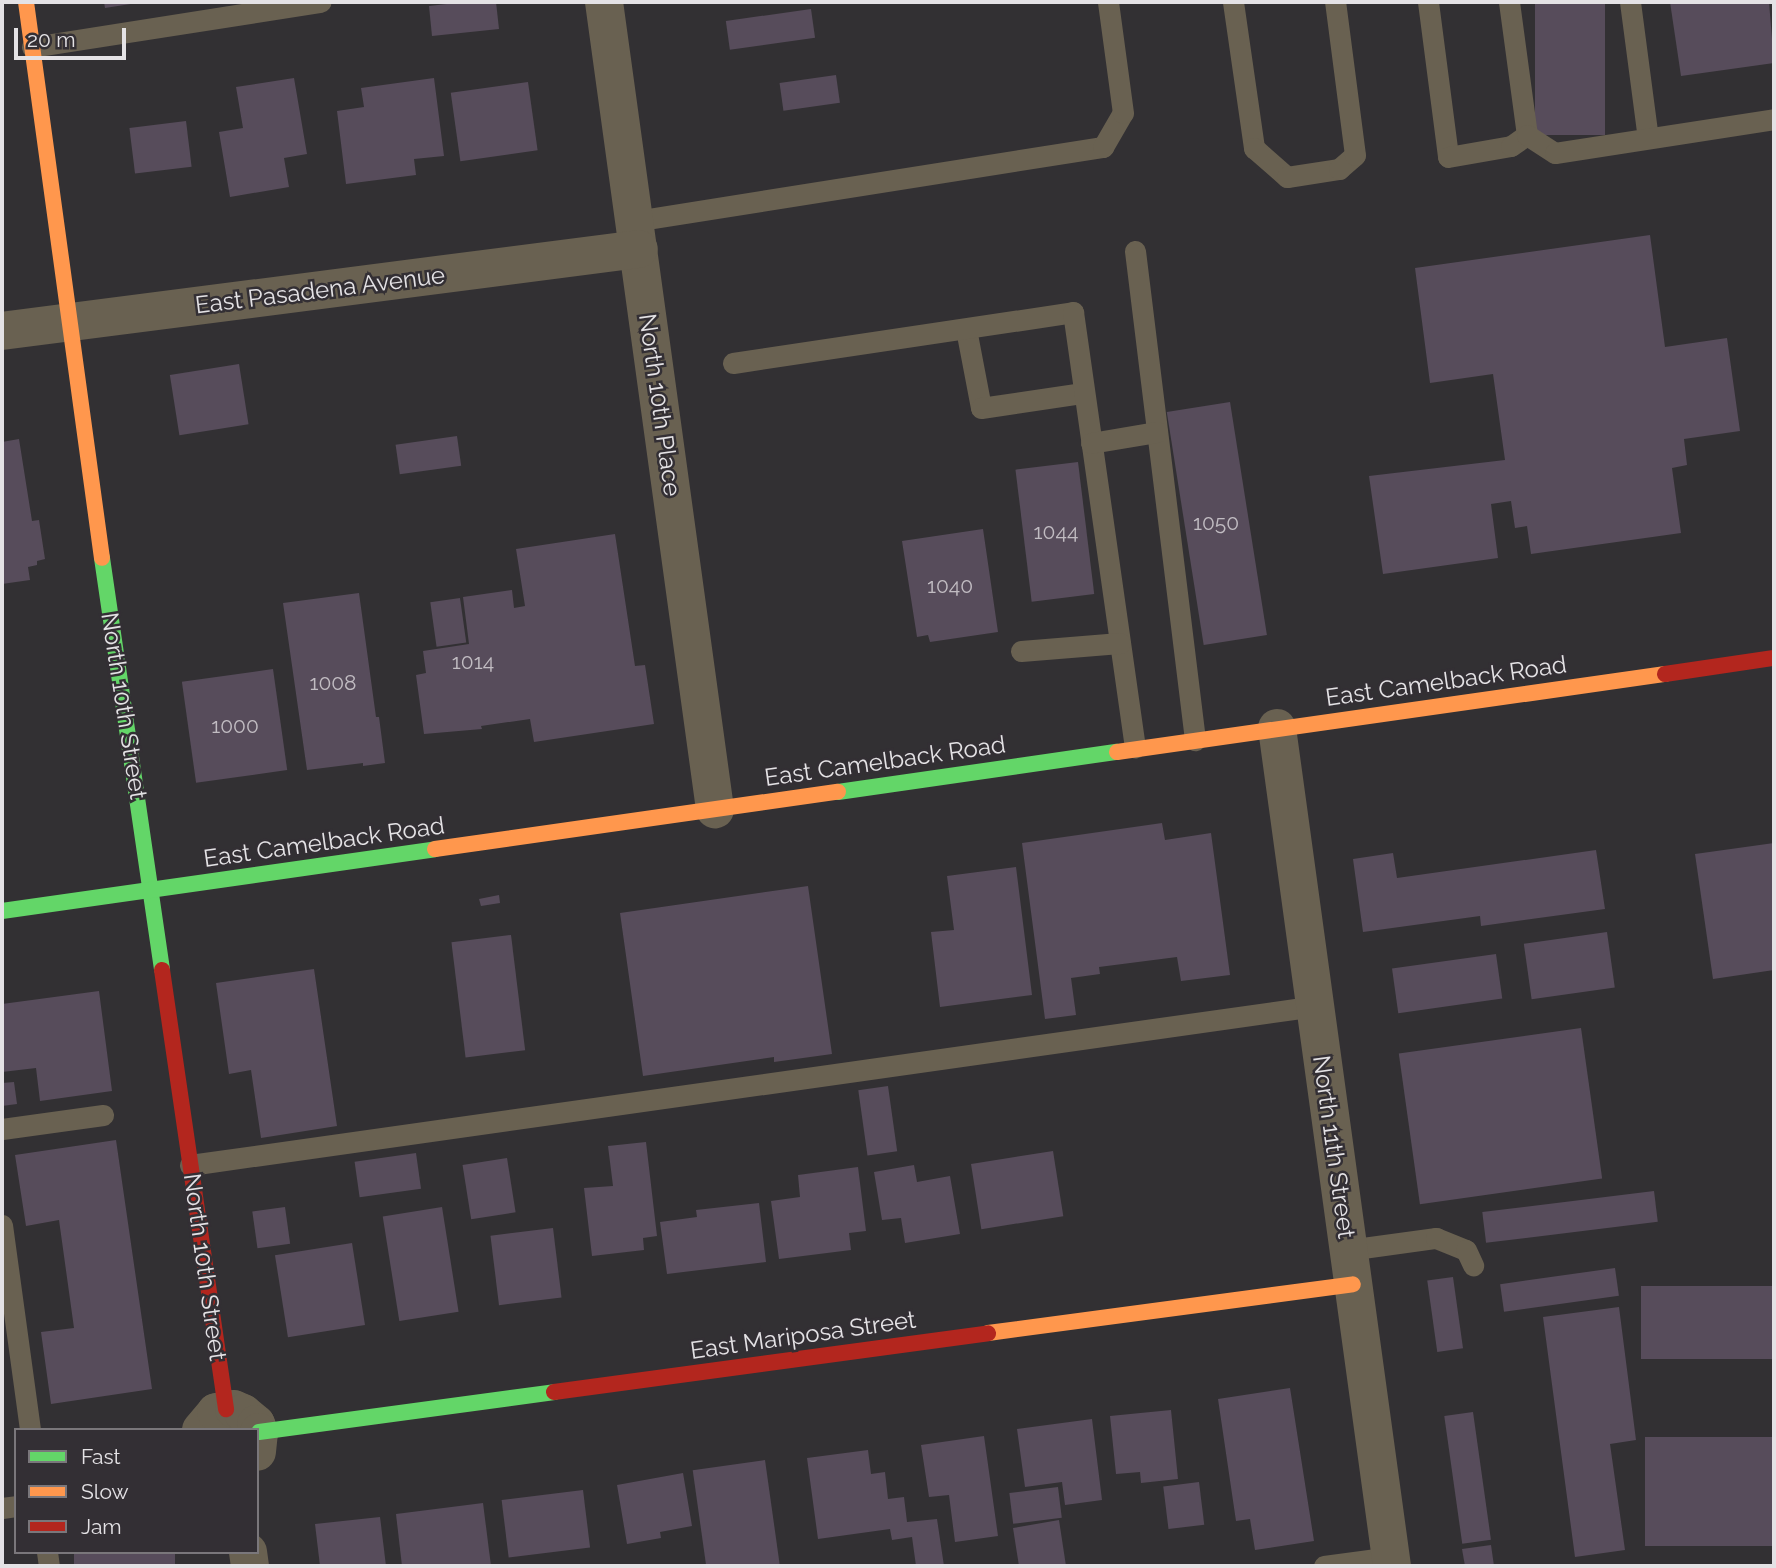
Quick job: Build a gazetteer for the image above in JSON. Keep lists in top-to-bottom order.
{
  "streets": {
    "street": [
      "East Pasadena Avenue",
      "North 10th Place",
      "East Camelback Road",
      "North 10th Street",
      "North 11th Street",
      "East Mariposa Street"
    ]
  },
  "crossings": [
    ["East Pasadena Avenue", "North 10th Place"],
    ["East Pasadena Avenue", "North 10th Street"],
    ["North 10th Place", "East Camelback Road"],
    ["East Camelback Road", "North 10th Street"],
    ["East Camelback Road", "North 11th Street"],
    ["North 11th Street", "East Mariposa Street"]
  ],
  "house_numbers": [
    "1050",
    "1044",
    "1040",
    "1014",
    "1008",
    "1000"
  ],
  "legend": ["Fast", "Slow", "Jam"],
  "scale_bar": "20 m"
}
